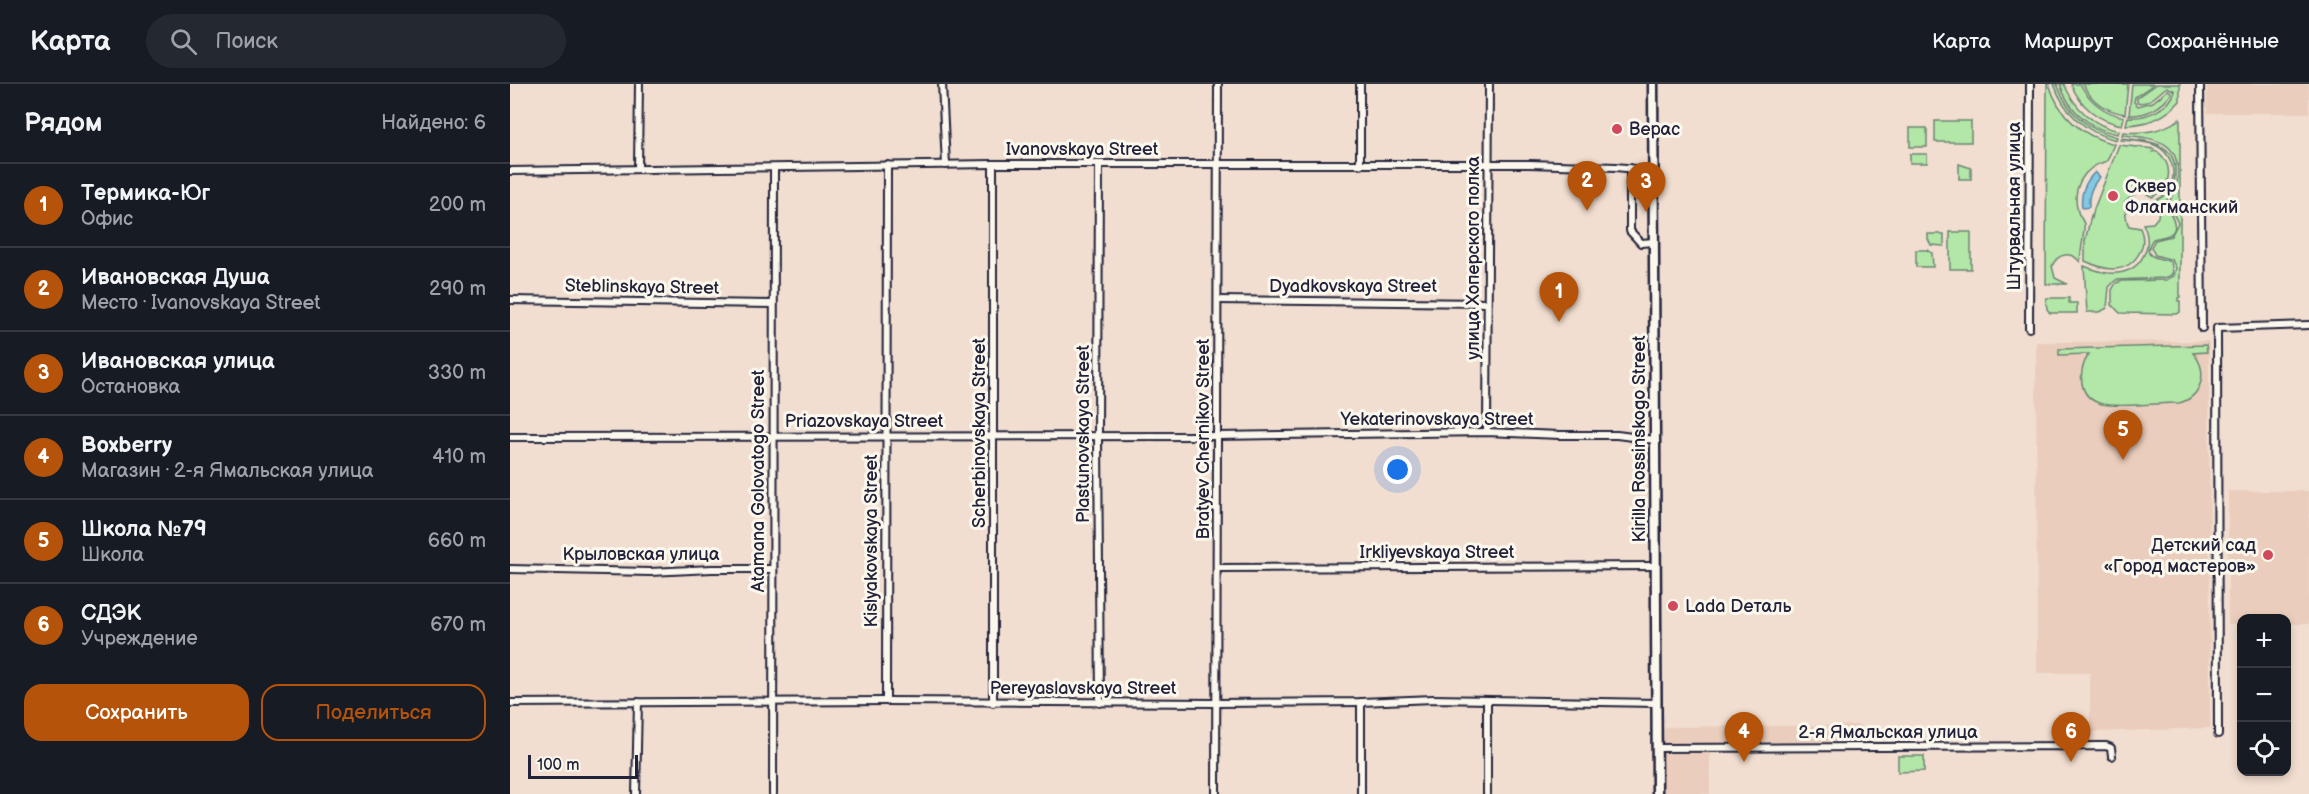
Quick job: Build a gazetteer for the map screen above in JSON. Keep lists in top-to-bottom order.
{
  "streets": {
    "main road": ["Kirilla Rossinskogo Street"],
    "street": [
      "Ivanovskaya Street",
      "Штурвальная улица",
      "улица Хоперского полка",
      "Dyadkovskaya Street",
      "Steblinskaya Street",
      "Yekaterinovskaya Street",
      "Priazovskaya Street",
      "Scherbinovskaya Street",
      "Plastunovskaya Street",
      "Bratyev Chernikov Street",
      "Atamana Golovatogo Street",
      "Kislyakovskaya Street",
      "Irkliyevskaya Street",
      "Крыловская улица",
      "Pereyaslavskaya Street",
      "2-я Ямальская улица"
    ]
  },
  "crossings": [
    ["Ivanovskaya Street", "улица Хоперского полка"],
    ["Ivanovskaya Street", "Scherbinovskaya Street"],
    ["Ivanovskaya Street", "Plastunovskaya Street"],
    ["Ivanovskaya Street", "Bratyev Chernikov Street"],
    ["Ivanovskaya Street", "Kirilla Rossinskogo Street"],
    ["Ivanovskaya Street", "Atamana Golovatogo Street"],
    ["Ivanovskaya Street", "Kislyakovskaya Street"],
    ["улица Хоперского полка", "Dyadkovskaya Street"],
    ["улица Хоперского полка", "Yekaterinovskaya Street"],
    ["Dyadkovskaya Street", "Bratyev Chernikov Street"],
    ["Steblinskaya Street", "Atamana Golovatogo Street"],
    ["Yekaterinovskaya Street", "Priazovskaya Street"],
    ["Yekaterinovskaya Street", "Bratyev Chernikov Street"],
    ["Yekaterinovskaya Street", "Kirilla Rossinskogo Street"],
    ["Priazovskaya Street", "Scherbinovskaya Street"],
    ["Priazovskaya Street", "Plastunovskaya Street"],
    ["Priazovskaya Street", "Bratyev Chernikov Street"],
    ["Priazovskaya Street", "Atamana Golovatogo Street"],
    ["Priazovskaya Street", "Kislyakovskaya Street"],
    ["Scherbinovskaya Street", "Pereyaslavskaya Street"],
    ["Plastunovskaya Street", "Pereyaslavskaya Street"],
    ["Bratyev Chernikov Street", "Irkliyevskaya Street"],
    ["Bratyev Chernikov Street", "Pereyaslavskaya Street"],
    ["Kirilla Rossinskogo Street", "Irkliyevskaya Street"],
    ["Kirilla Rossinskogo Street", "Pereyaslavskaya Street"],
    ["Kirilla Rossinskogo Street", "2-я Ямальская улица"],
    ["Atamana Golovatogo Street", "Крыловская улица"],
    ["Atamana Golovatogo Street", "Pereyaslavskaya Street"],
    ["Kislyakovskaya Street", "Pereyaslavskaya Street"]
  ],
  "places": [
    "Верас",
    "Сквер Флагманский",
    "Детский сад «Город мастеров»",
    "Lada Dеталь"
  ],
  "scale_bar": "100 m",
  "page": {
    "header": "Карта",
    "search": "Поиск",
    "nav": ["Карта", "Маршрут", "Сохранённые"],
    "heading": ["Рядом", "Найдено: 6"],
    "pins": [
      "2",
      "3",
      "1",
      "5",
      "4",
      "6"
    ],
    "list": [
      {
        "mark": "1",
        "name": "Термика-Юг",
        "note": "Офис",
        "value": "200 m"
      },
      {
        "mark": "2",
        "name": "Ивановская Душа",
        "note": "Место · Ivanovskaya Street",
        "value": "290 m"
      },
      {
        "mark": "3",
        "name": "Ивановская улица",
        "note": "Остановка",
        "value": "330 m"
      },
      {
        "mark": "4",
        "name": "Boxberry",
        "note": "Магазин · 2-я Ямальская улица",
        "value": "410 m"
      },
      {
        "mark": "5",
        "name": "Школа №79",
        "note": "Школа",
        "value": "660 m"
      },
      {
        "mark": "6",
        "name": "СДЭК",
        "note": "Учреждение",
        "value": "670 m"
      }
    ],
    "map_buttons": ["+", "−"],
    "buttons": ["Сохранить", "Поделиться"],
    "scale": "100 m"
  }
}
